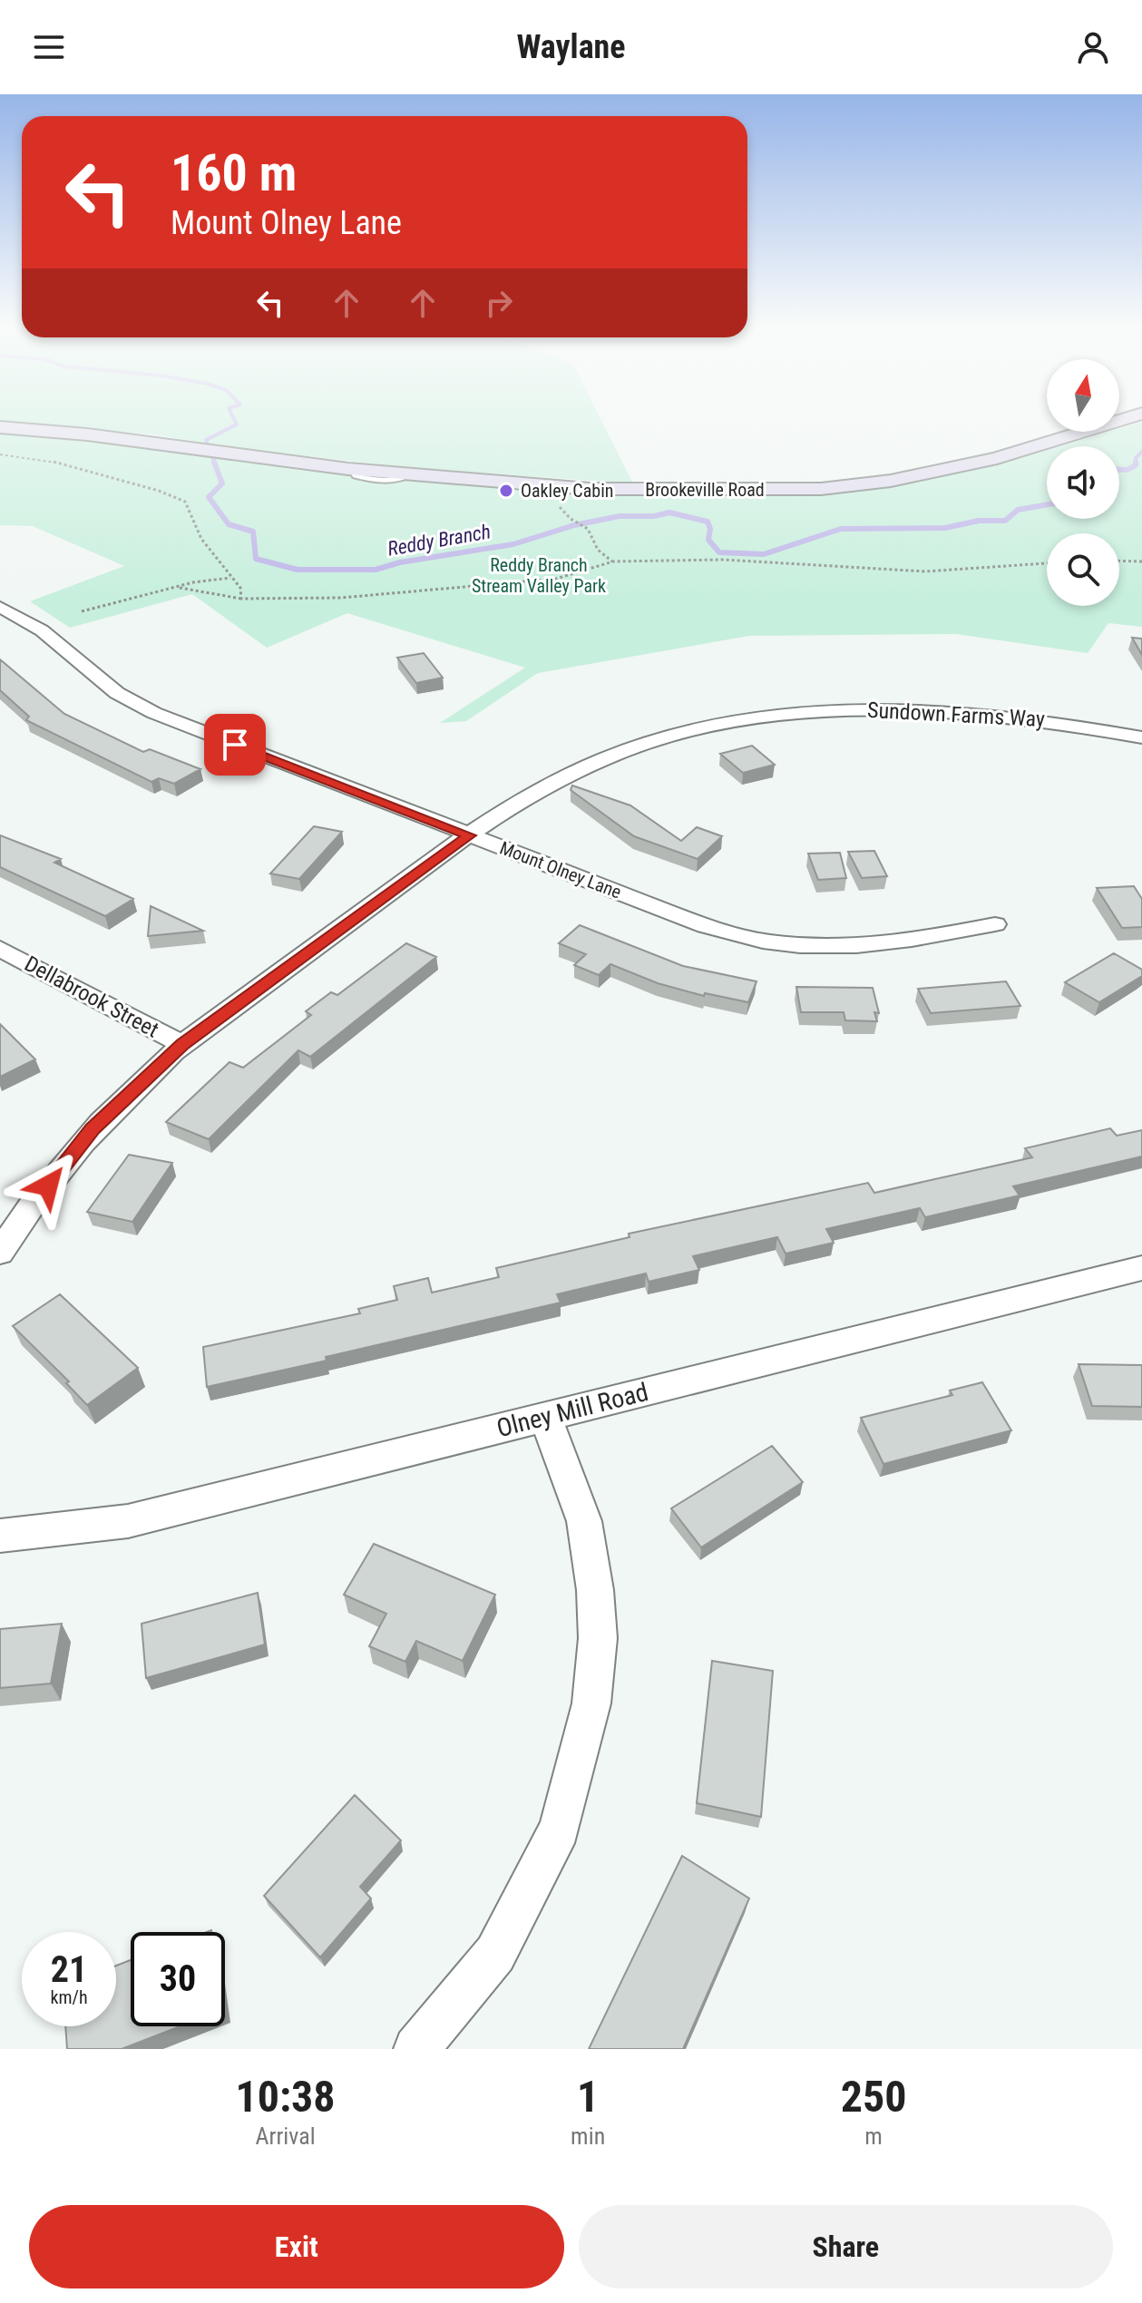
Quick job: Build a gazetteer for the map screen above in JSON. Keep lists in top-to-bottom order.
{
  "streets": {
    "street": [
      "Brookeville Road",
      "Sundown Farms Way",
      "Mount Olney Lane",
      "Dellabrook Street",
      "Olney Mill Road"
    ]
  },
  "crossings": [
    ["Sundown Farms Way", "Mount Olney Lane"],
    ["Sundown Farms Way", "Dellabrook Street"]
  ],
  "water": ["Reddy Branch"],
  "parks": ["Reddy Branch Stream Valley Park"],
  "places": ["Oakley Cabin"],
  "north": "top",
  "page": {
    "header": "Waylane",
    "turn": ["160 m", "Mount Olney Lane"],
    "speed": "21 km/h",
    "limit": "30",
    "eta": [
      "10:38",
      "Arrival",
      "1",
      "min",
      "250",
      "m"
    ],
    "buttons": ["Exit", "Share"]
  }
}
